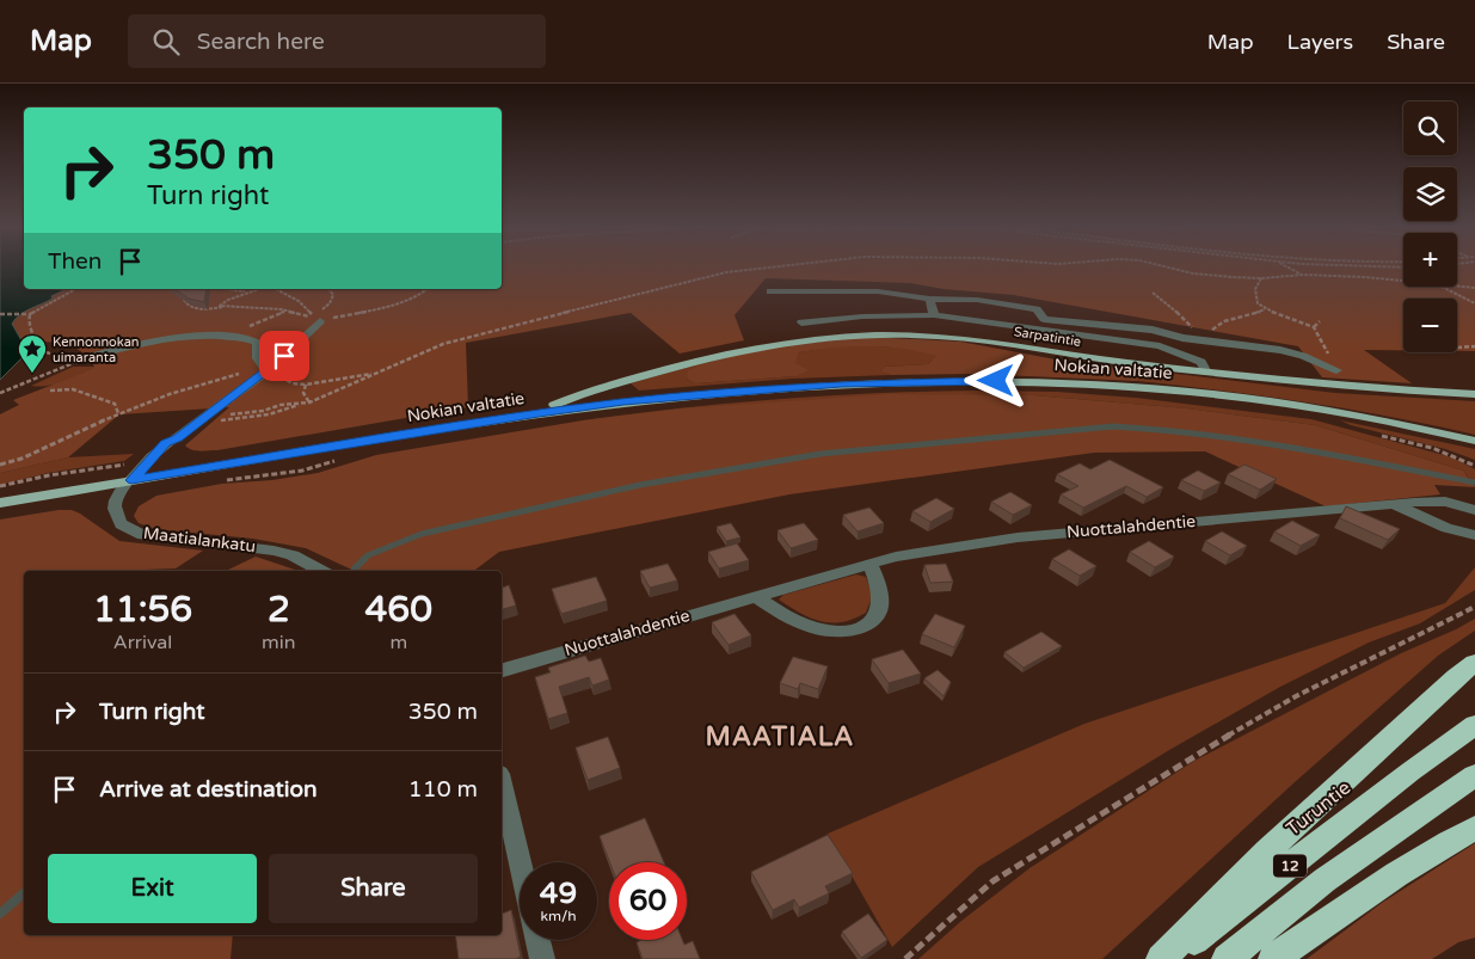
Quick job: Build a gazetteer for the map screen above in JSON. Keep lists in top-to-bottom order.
{
  "streets": {
    "highway": ["Turuntie", "12"],
    "main road": ["Sarpatintie", "Nokian valtatie"],
    "street": ["Nuottalahdentie", "Maatialankatu"]
  },
  "crossings": [
    ["Sarpatintie", "Nokian valtatie"],
    ["Nokian valtatie", "Maatialankatu"]
  ],
  "districts": ["MAATIALA"],
  "places": {
    "place": ["Kennonnokan uimaranta"]
  },
  "page": {
    "header": "Map",
    "search": "Search here",
    "nav": ["Map", "Layers", "Share"],
    "map_buttons": ["+", "−"],
    "turn": ["350 m", "Turn right"],
    "then": "Then",
    "eta": [
      "11:56",
      "Arrival",
      "2",
      "min",
      "460",
      "m"
    ],
    "list": [
      {
        "name": "Turn right",
        "value": "350 m"
      },
      {
        "name": "Arrive at destination",
        "value": "110 m"
      }
    ],
    "buttons": ["Exit", "Share"],
    "speed": "49 km/h",
    "limit": "60"
  }
}
